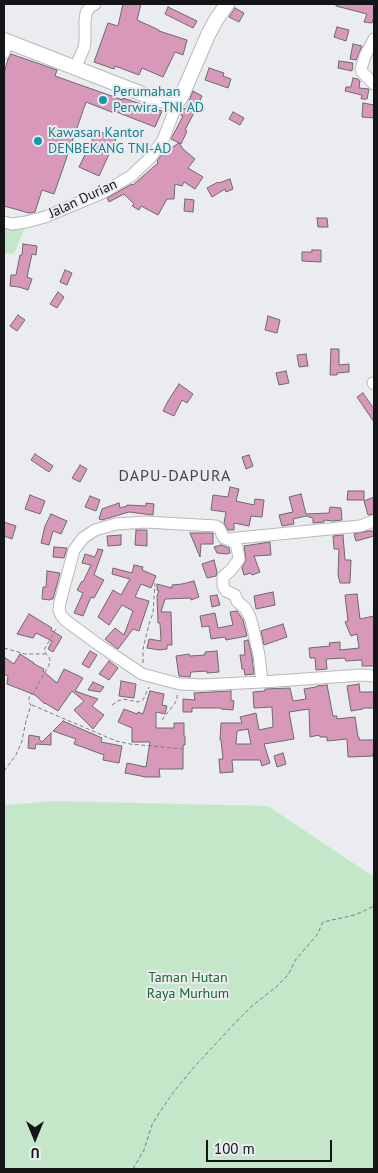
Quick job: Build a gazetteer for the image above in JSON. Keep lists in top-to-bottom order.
{
  "streets": {
    "street": ["Jalan Durian"]
  },
  "districts": ["DAPU-DAPURA"],
  "parks": ["Taman Hutan Raya Murhum"],
  "places": ["Perumahan Perwira TNI AD", "Kawasan Kantor DENBEKANG TNI-AD"],
  "scale_bar": "100 m",
  "north": "bottom"
}
